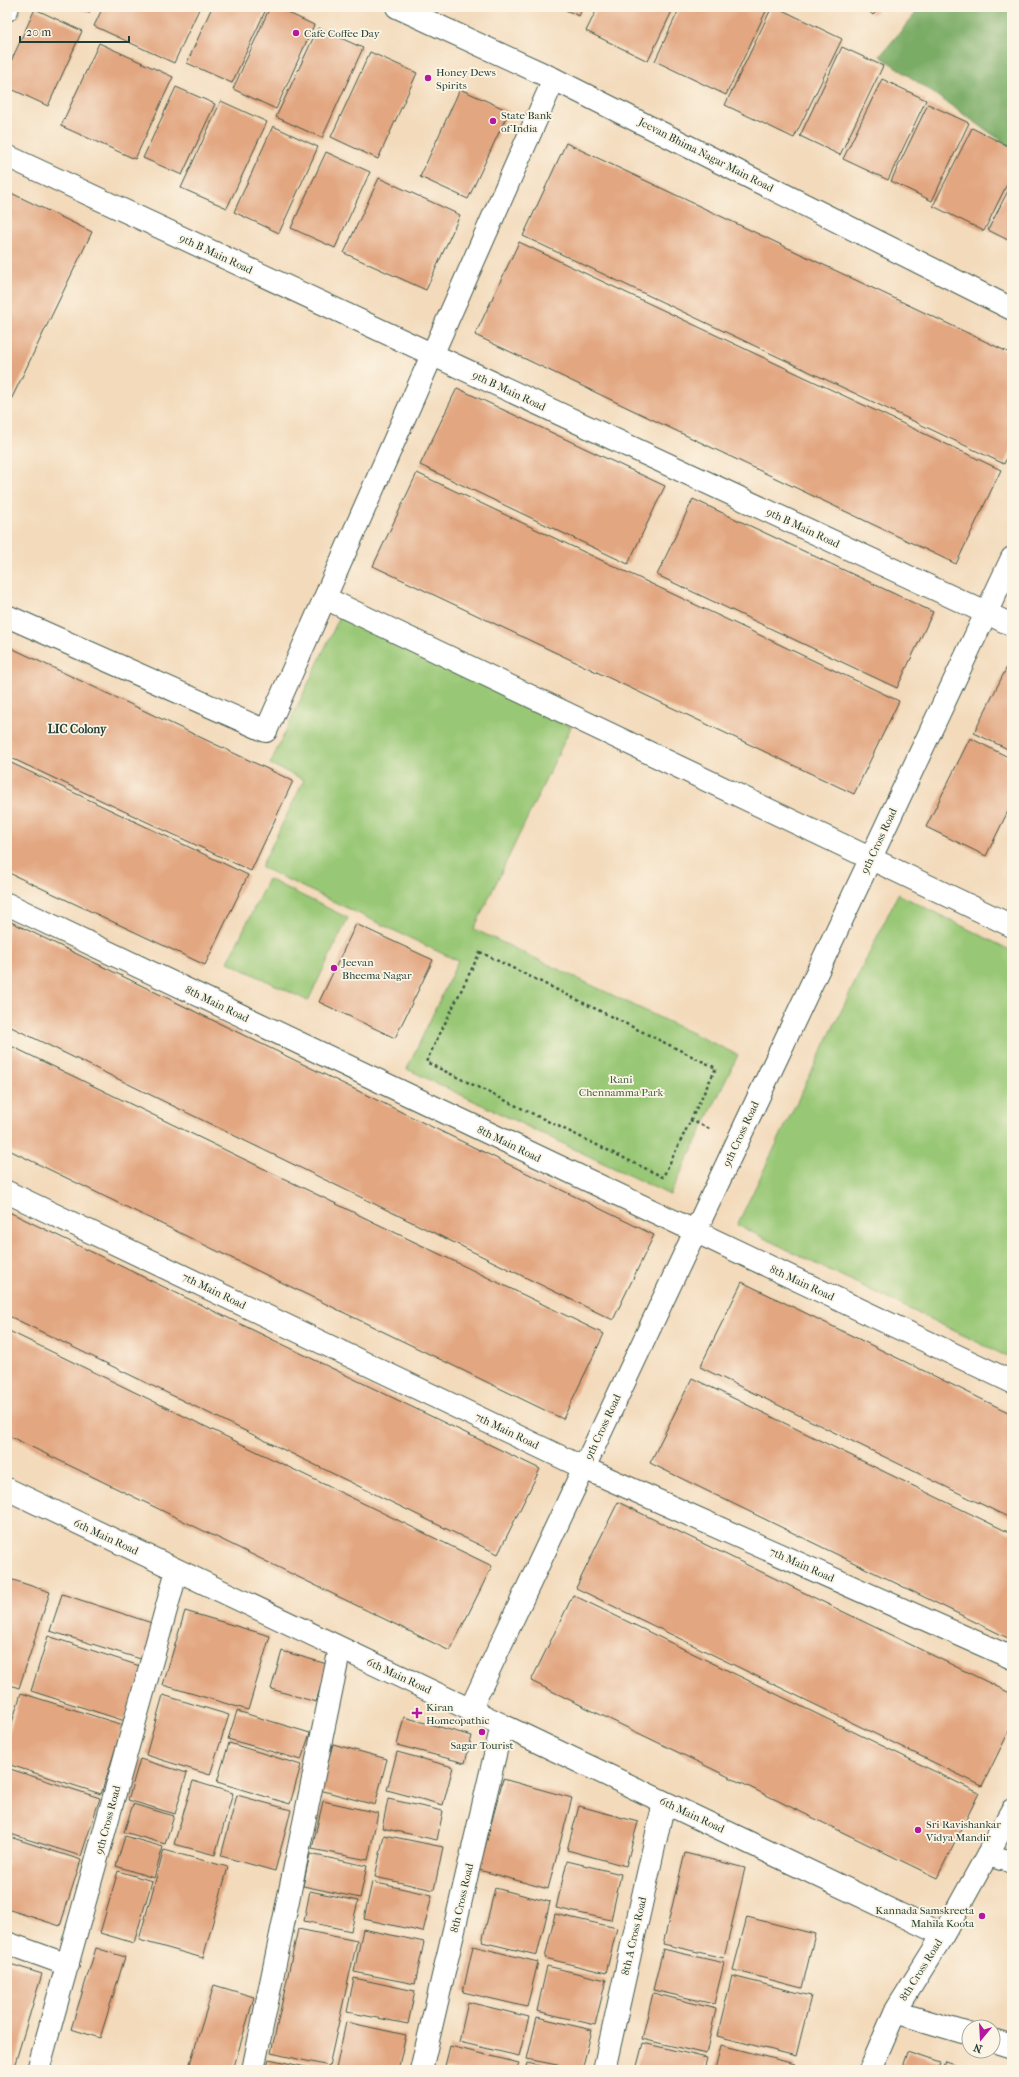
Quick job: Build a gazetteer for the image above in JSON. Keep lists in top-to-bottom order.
{
  "streets": {
    "street": [
      "Jeevan Bhima Nagar Main Road",
      "9th B Main Road",
      "9th Cross Road",
      "8th Main Road",
      "7th Main Road",
      "6th Main Road",
      "8th Cross Road",
      "8th A Cross Road"
    ]
  },
  "crossings": [
    ["9th B Main Road", "9th Cross Road"],
    ["9th Cross Road", "8th Main Road"],
    ["9th Cross Road", "7th Main Road"],
    ["9th Cross Road", "6th Main Road"],
    ["6th Main Road", "8th Cross Road"],
    ["6th Main Road", "8th A Cross Road"]
  ],
  "districts": ["LIC Colony"],
  "parks": ["Rani Chennamma Park"],
  "places": {
    "other": [
      "Cafe Coffee Day",
      "Honey Dews Spirits",
      "State Bank of India",
      "Jeevan Bheema Nagar",
      "Sagar Tourist",
      "Sri Ravishankar Vidya Mandir",
      "Kannada Samskreeta Mahila Koota"
    ],
    "health": ["Kiran Homeopathic"]
  },
  "scale_bar": "20 m",
  "north": "bottom"
}
